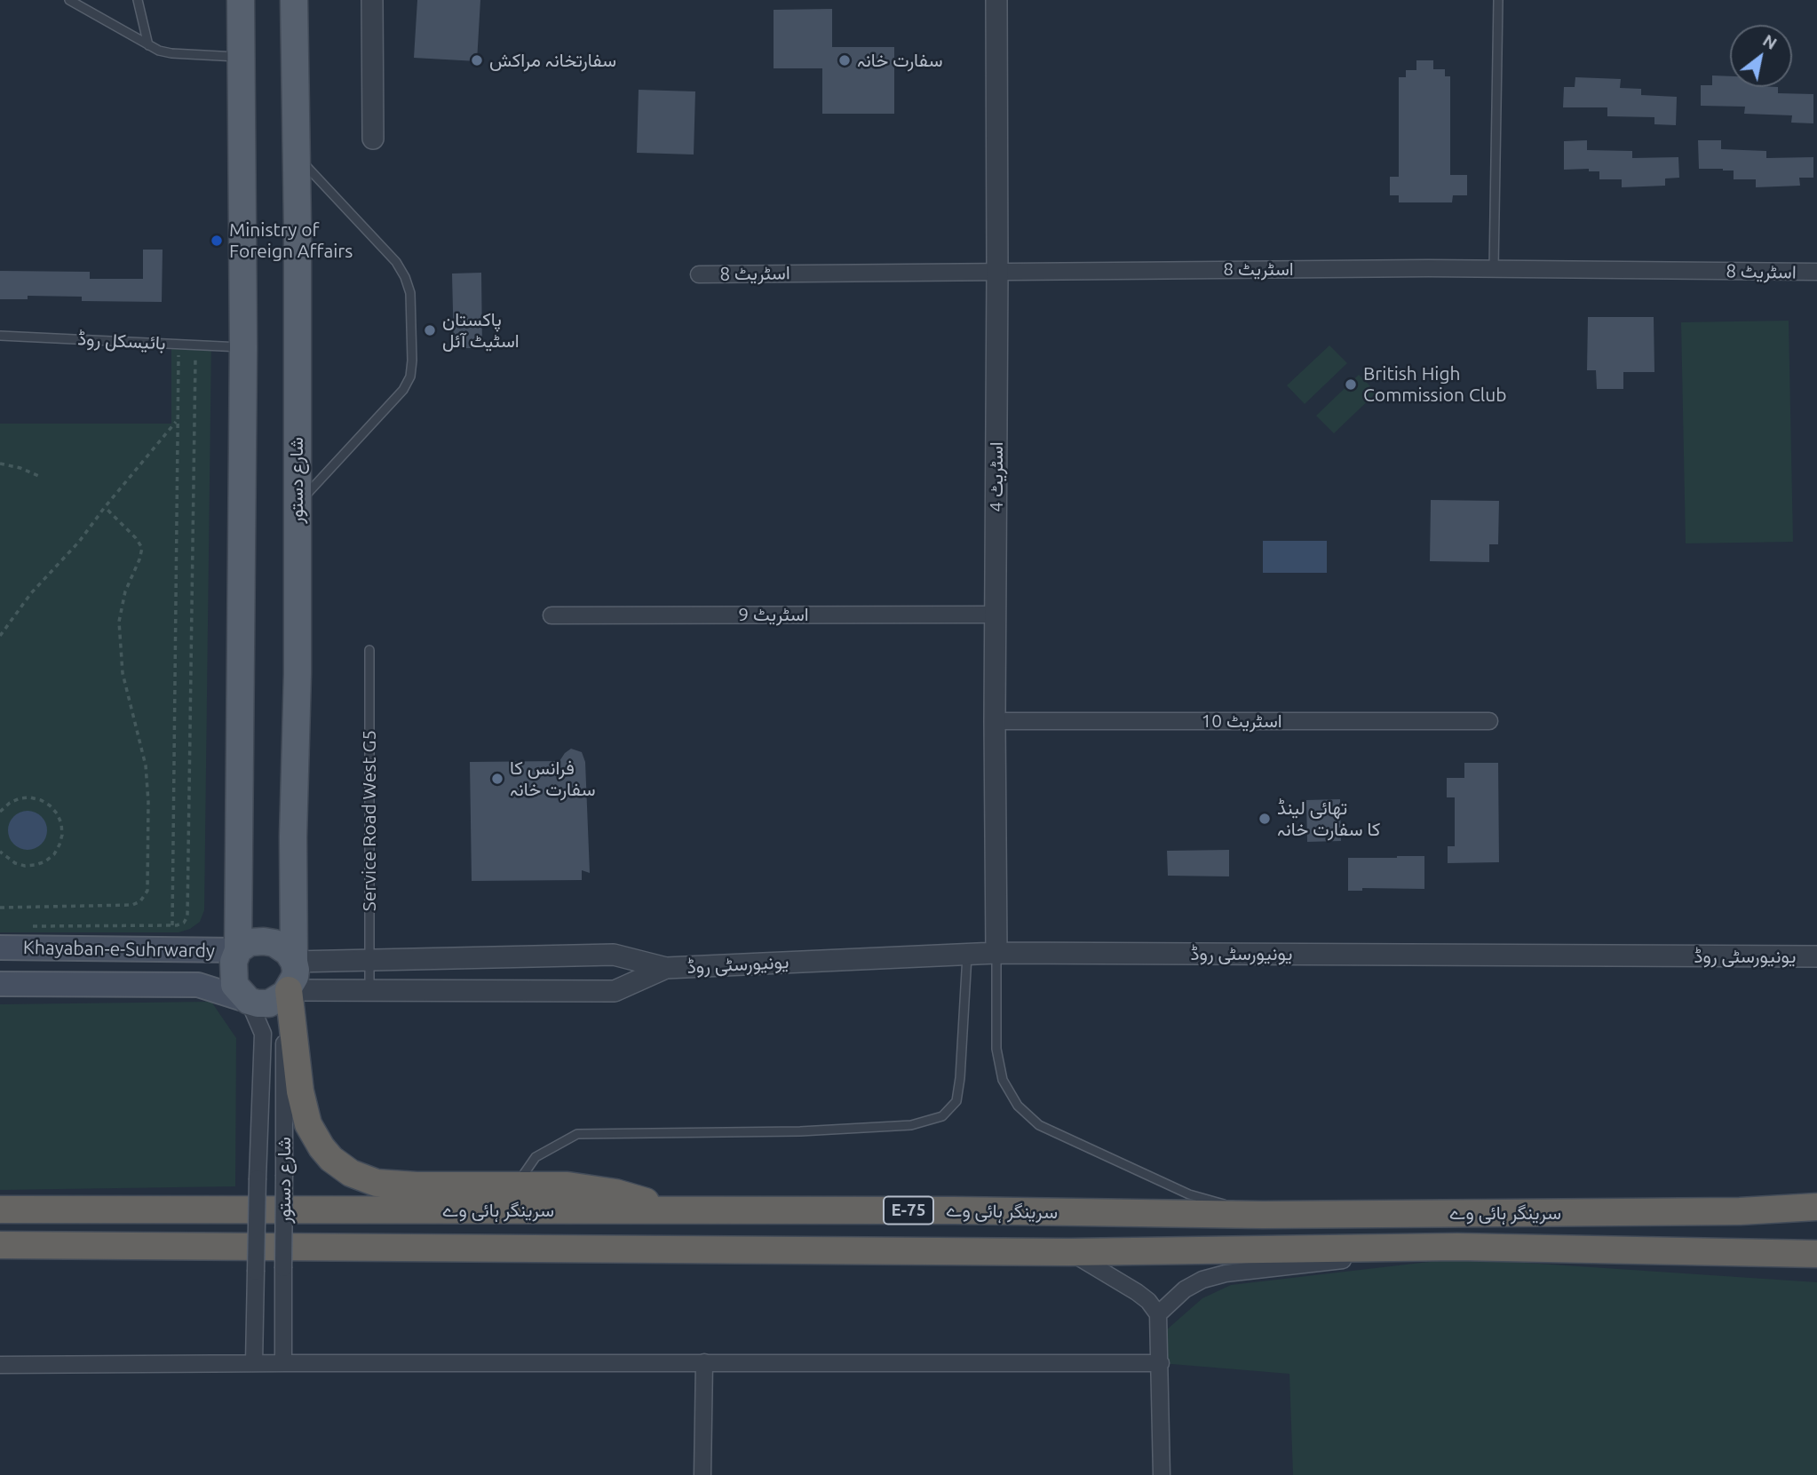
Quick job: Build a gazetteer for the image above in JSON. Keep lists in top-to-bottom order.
{
  "streets": {
    "highway": ["سرینگر ہائی وے", "E-75"],
    "main road": ["شارع دستور", "Khayaban-e-Suhrwardy"],
    "street": [
      "اسٹریٹ 8",
      "اسٹریٹ 4",
      "اسٹریٹ 9",
      "اسٹریٹ 10",
      "یونیورسٹی روڈ"
    ],
    "lane": ["بائیسکل روڈ", "Service Road West G5"]
  },
  "crossings": [
    ["اسٹریٹ 8", "اسٹریٹ 4"],
    ["اسٹریٹ 4", "اسٹریٹ 9"],
    ["اسٹریٹ 4", "اسٹریٹ 10"],
    ["اسٹریٹ 4", "یونیورسٹی روڈ"],
    ["شارع دستور", "Khayaban-e-Suhrwardy"],
    ["شارع دستور", "یونیورسٹی روڈ"],
    ["Service Road West G5", "یونیورسٹی روڈ"],
    ["Khayaban-e-Suhrwardy", "یونیورسٹی روڈ"]
  ],
  "places": [
    "سفارتخانہ مراکش",
    "سفارت خانہ",
    "Ministry of Foreign Affairs",
    "پاکستان اسٹیٹ آئل",
    "British High Commission Club",
    "فرانس کا سفارت خانہ",
    "تھائی لینڈ کا سفارت خانہ"
  ],
  "north": "top right"
}
